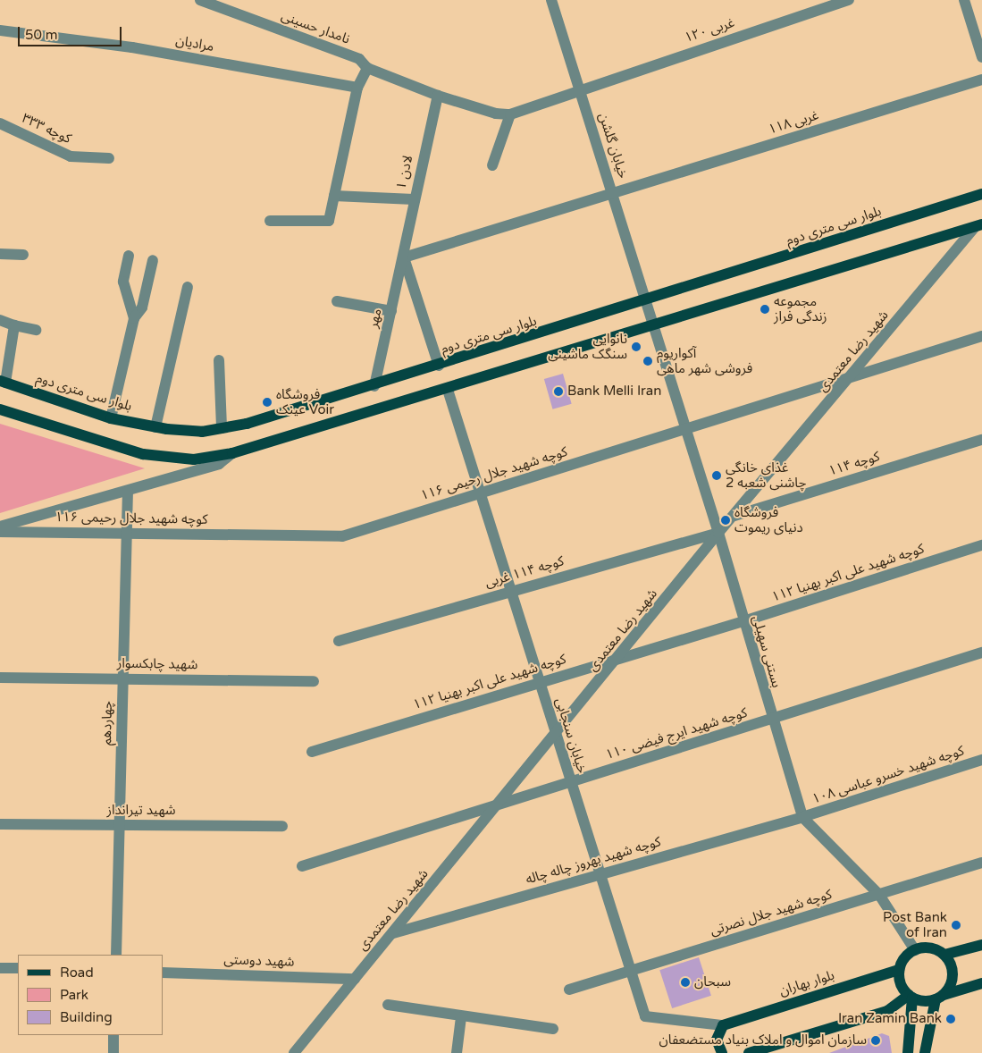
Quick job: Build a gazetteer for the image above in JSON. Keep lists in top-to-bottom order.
{
  "streets": {
    "main road": ["بلوار سی متری دوم", "بلوار بهاران"],
    "street": [
      "نامدار حسینی",
      "۱۲۰ غربی",
      "مرادیان",
      "۱۱۸ غربی",
      "کوچه ۳۳۳",
      "خیابان گلشن",
      "لادن ۱",
      "مهر",
      "شهید رضا معتمدی",
      "کوچه ۱۱۴",
      "کوچه شهید جلال رحیمی ۱۱۶",
      "کوچه ۱۱۴ غربی",
      "کوچه شهید علی اکبر بهنیا ۱۱۲",
      "بستنی سهیلی",
      "شهید چابکسوار",
      "چهاردهم",
      "کوچه شهید ایرج فیضی ۱۱۰",
      "خیابان سنجابی",
      "کوچه شهید خسرو عباسی ۱۰۸",
      "شهید تیرانداز",
      "کوچه شهید بهروز چاله چاله",
      "کوچه شهید جلال نصرتی",
      "شهید دوستی"
    ]
  },
  "crossings": [
    ["نامدار حسینی", "۱۲۰ غربی"],
    ["نامدار حسینی", "لادن ۱"],
    ["۱۲۰ غربی", "خیابان گلشن"],
    ["۱۱۸ غربی", "خیابان گلشن"],
    ["۱۱۸ غربی", "لادن ۱"],
    ["۱۱۸ غربی", "مهر"],
    ["خیابان گلشن", "بلوار سی متری دوم"],
    ["خیابان گلشن", "بستنی سهیلی"],
    ["لادن ۱", "مهر"],
    ["بلوار سی متری دوم", "مهر"],
    ["شهید رضا معتمدی", "کوچه ۱۱۴"],
    ["شهید رضا معتمدی", "کوچه شهید جلال رحیمی ۱۱۶"],
    ["شهید رضا معتمدی", "کوچه ۱۱۴ غربی"],
    ["شهید رضا معتمدی", "کوچه شهید علی اکبر بهنیا ۱۱۲"],
    ["شهید رضا معتمدی", "بستنی سهیلی"],
    ["شهید رضا معتمدی", "کوچه شهید ایرج فیضی ۱۱۰"],
    ["شهید رضا معتمدی", "خیابان سنجابی"],
    ["شهید رضا معتمدی", "کوچه شهید بهروز چاله چاله"],
    ["شهید رضا معتمدی", "شهید دوستی"],
    ["کوچه شهید جلال رحیمی ۱۱۶", "بستنی سهیلی"],
    ["کوچه شهید جلال رحیمی ۱۱۶", "چهاردهم"],
    ["کوچه شهید جلال رحیمی ۱۱۶", "خیابان سنجابی"],
    ["کوچه ۱۱۴ غربی", "بستنی سهیلی"],
    ["کوچه ۱۱۴ غربی", "خیابان سنجابی"],
    ["کوچه شهید علی اکبر بهنیا ۱۱۲", "بستنی سهیلی"],
    ["کوچه شهید علی اکبر بهنیا ۱۱۲", "خیابان سنجابی"],
    ["بستنی سهیلی", "کوچه شهید ایرج فیضی ۱۱۰"],
    ["بستنی سهیلی", "کوچه شهید خسرو عباسی ۱۰۸"],
    ["بستنی سهیلی", "کوچه شهید بهروز چاله چاله"],
    ["بستنی سهیلی", "کوچه شهید جلال نصرتی"],
    ["بستنی سهیلی", "بلوار بهاران"],
    ["شهید چابکسوار", "چهاردهم"],
    ["چهاردهم", "شهید تیرانداز"],
    ["کوچه شهید ایرج فیضی ۱۱۰", "خیابان سنجابی"],
    ["خیابان سنجابی", "کوچه شهید بهروز چاله چاله"],
    ["خیابان سنجابی", "کوچه شهید جلال نصرتی"],
    ["خیابان سنجابی", "بلوار بهاران"],
    ["کوچه شهید خسرو عباسی ۱۰۸", "کوچه شهید بهروز چاله چاله"]
  ],
  "places": [
    "مجموعه زندگی فراز",
    "نانوایی سنگک ماشینی",
    "آکواریوم فروشی شهر ماهی",
    "Bank Melli Iran",
    "فروشگاه عینک Voir",
    "غذای خانگی چاشنی شعبه 2",
    "فروشگاه دنیای ریموت",
    "Post Bank of Iran",
    "سبحان",
    "Iran Zamin Bank",
    "سازمان اموال و املاک بنیاد مستضعفان"
  ],
  "legend": ["Road", "Park", "Building"],
  "scale_bar": "50 m"
}
